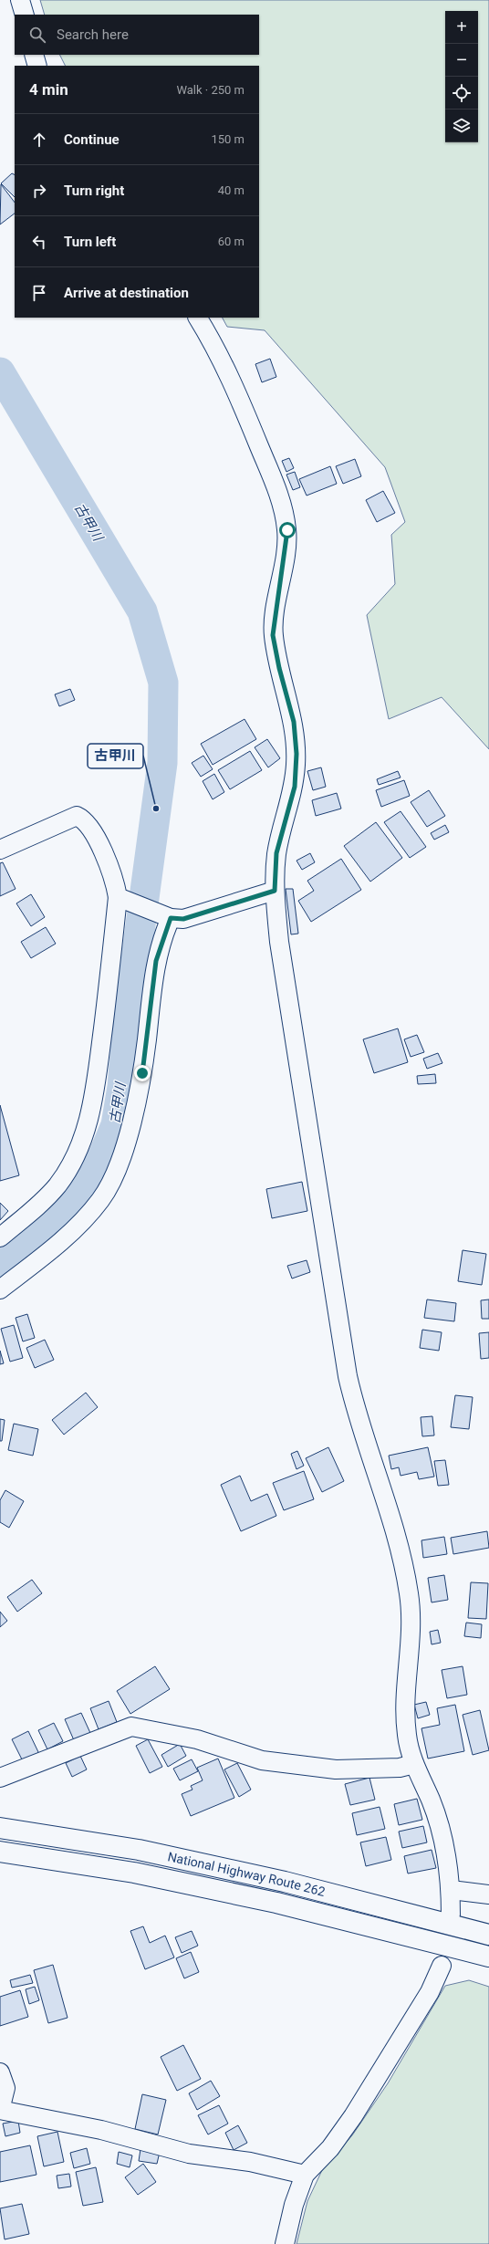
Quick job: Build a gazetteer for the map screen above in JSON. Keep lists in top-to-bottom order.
{
  "streets": {
    "highway": ["National Highway Route 262"]
  },
  "water": ["古甲川"],
  "places": ["古甲川"],
  "page": {
    "map_buttons": ["+", "−"],
    "search": "Search here",
    "heading": ["4 min", "Walk · 250 m"],
    "list": [
      ["Continue", "150 m"],
      ["Turn right", "40 m"],
      ["Turn left", "60 m"],
      "Arrive at destination"
    ]
  }
}
